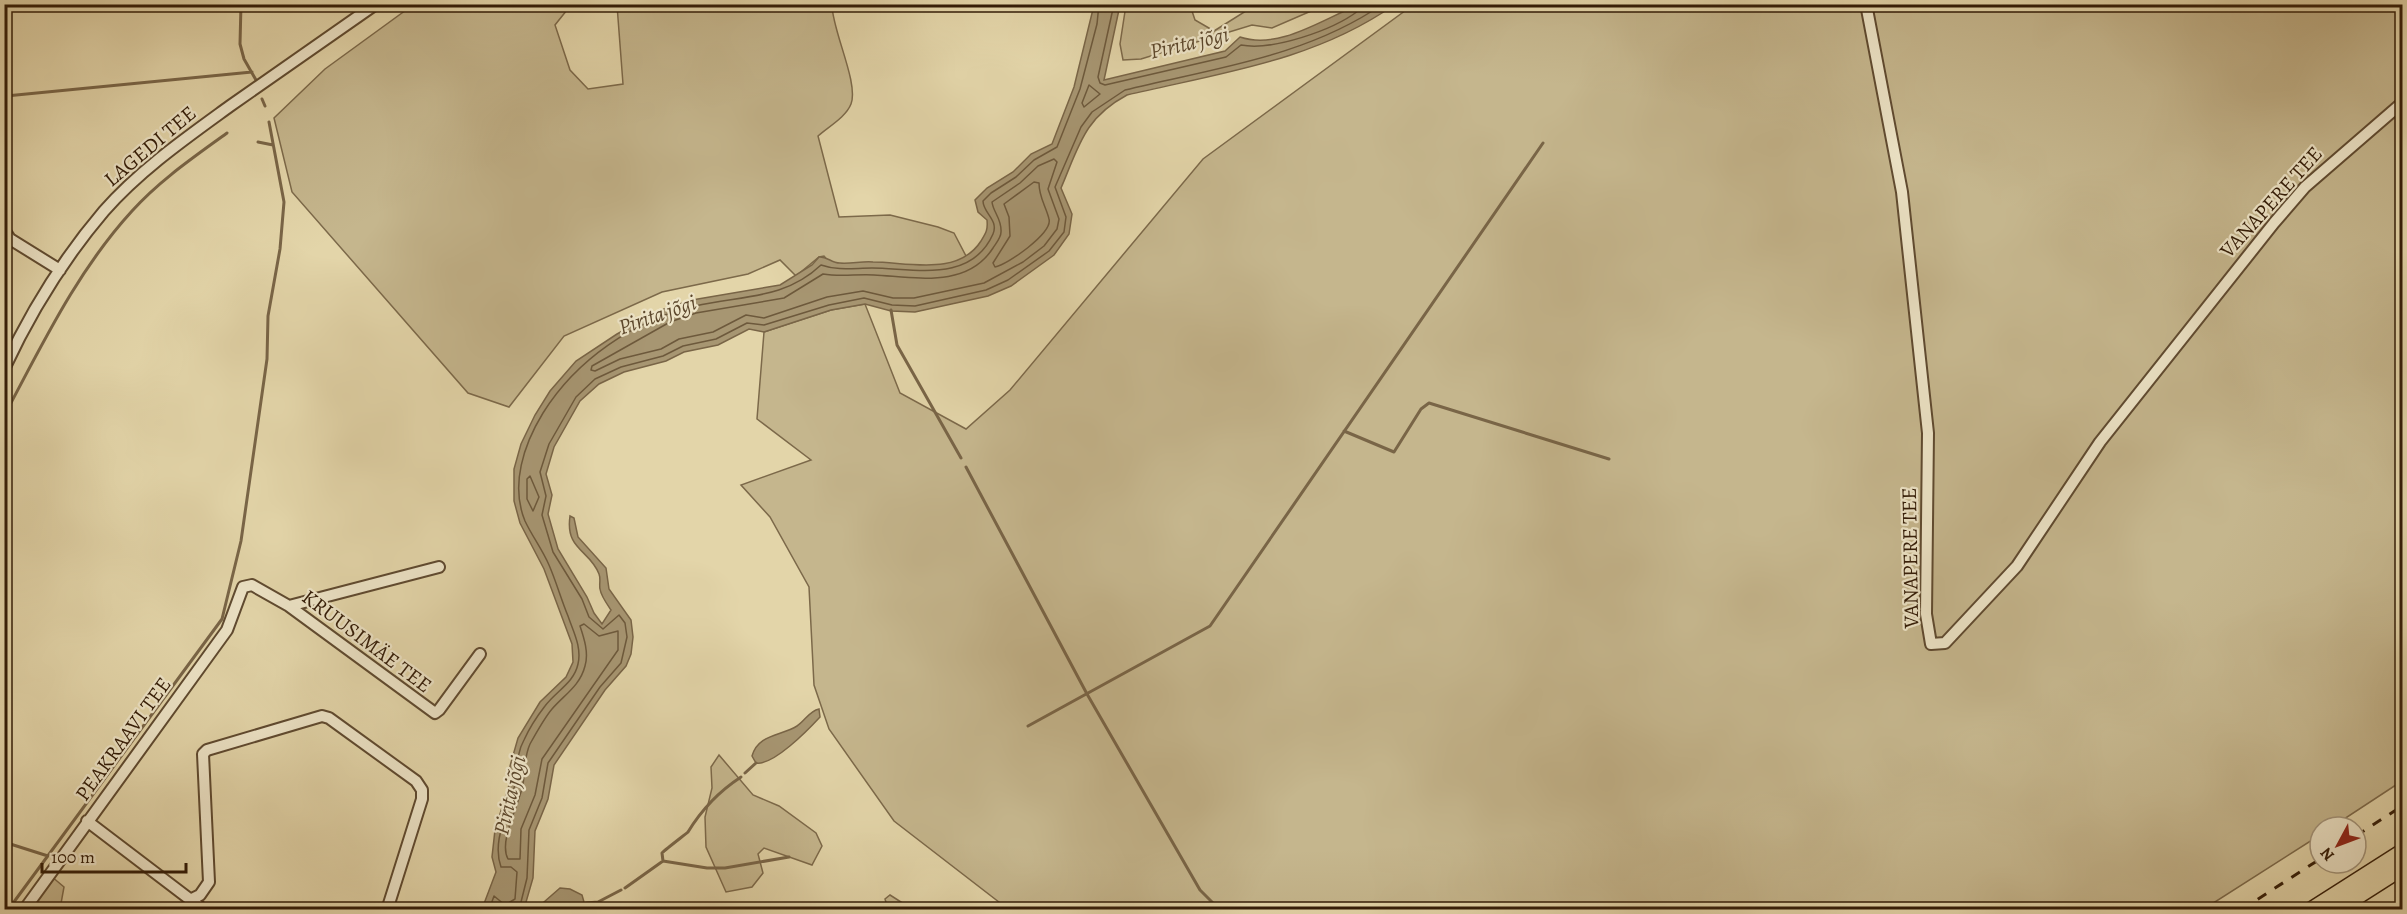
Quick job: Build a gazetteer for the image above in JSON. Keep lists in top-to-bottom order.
{
  "streets": {
    "street": [
      "LAGEDI TEE",
      "VANAPERE TEE",
      "KRUUSIMÄE TEE",
      "PEAKRAAVI TEE"
    ]
  },
  "crossings": [
    ["KRUUSIMÄE TEE", "PEAKRAAVI TEE"]
  ],
  "water": ["Pirita jõgi"],
  "scale_bar": "100 m",
  "north": "bottom left"
}
